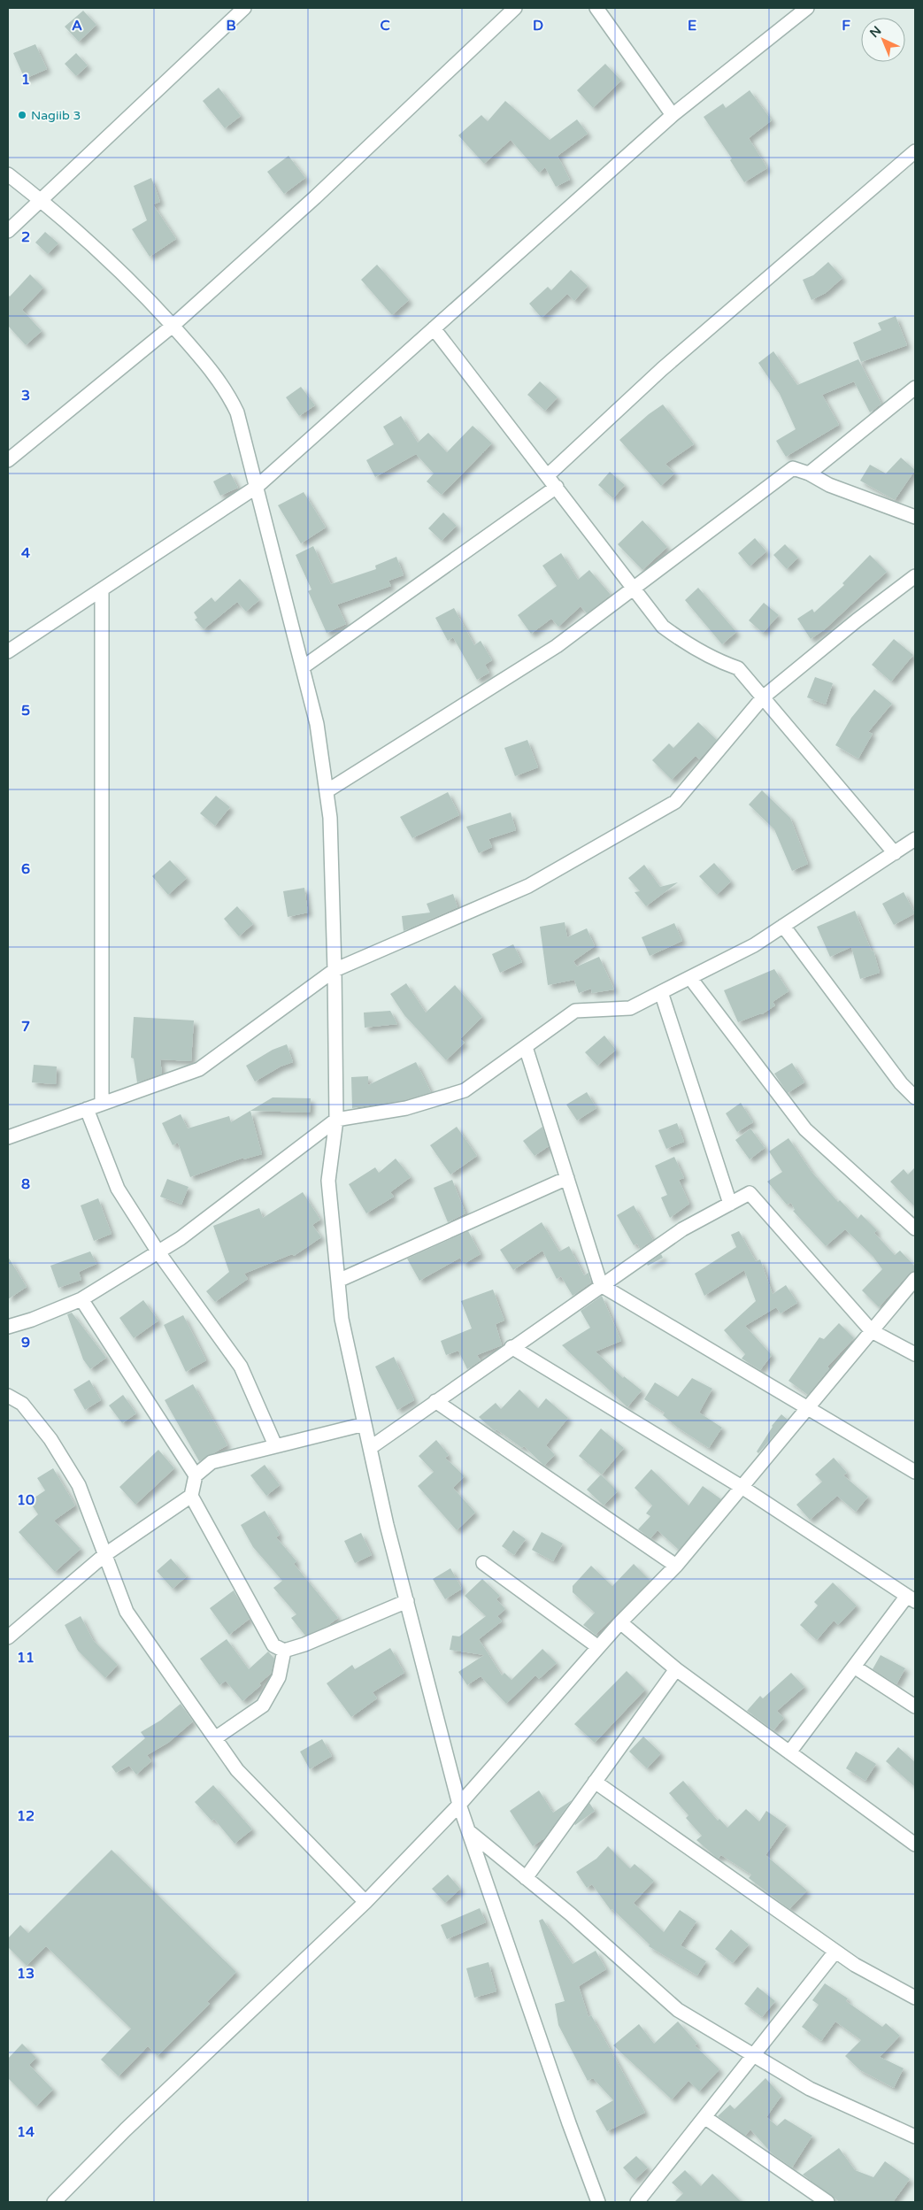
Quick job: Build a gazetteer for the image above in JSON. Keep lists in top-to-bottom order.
{
  "places": ["Nagiib 3"],
  "north": "top left",
  "grid": {
    "columns": [
      "A",
      "B",
      "C",
      "D",
      "E",
      "F"
    ],
    "rows": [
      "1",
      "2",
      "3",
      "4",
      "5",
      "6",
      "7",
      "8",
      "9",
      "10",
      "11",
      "12",
      "13",
      "14"
    ]
  }
}
